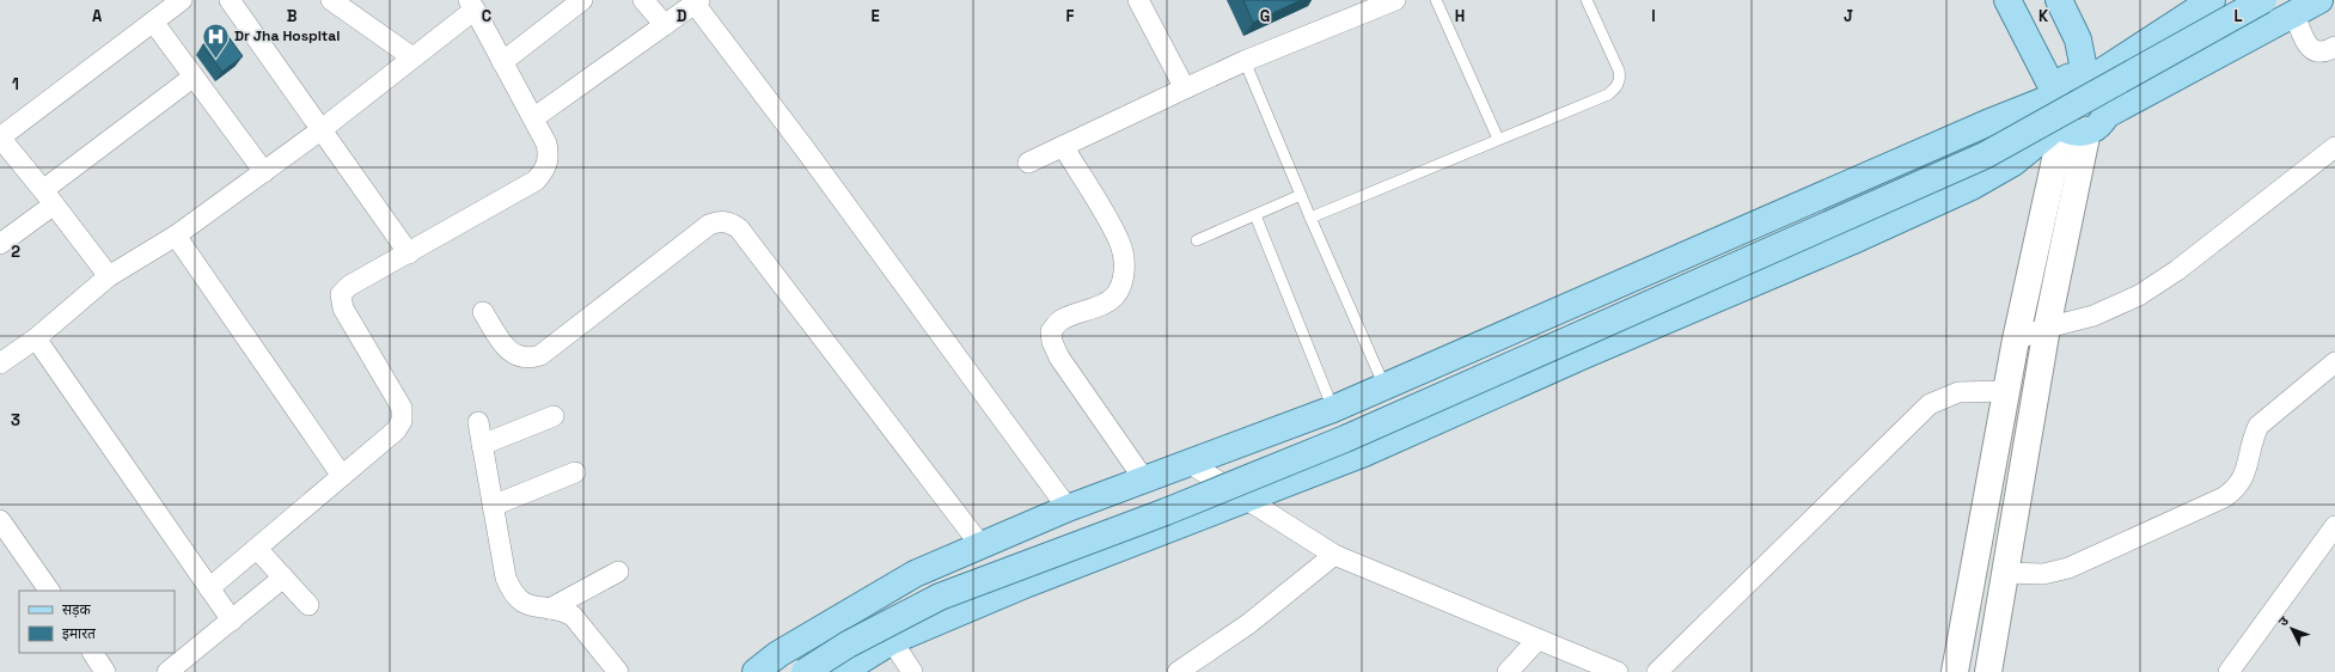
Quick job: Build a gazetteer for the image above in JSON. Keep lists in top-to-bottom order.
{
  "places": {
    "hospital": ["Dr Jha Hospital"]
  },
  "legend": ["सड़क", "इमारत"],
  "north": "top left",
  "grid": {
    "columns": [
      "A",
      "B",
      "C",
      "D",
      "E",
      "F",
      "G",
      "H",
      "I",
      "J",
      "K",
      "L"
    ],
    "rows": ["1", "2", "3"]
  }
}
